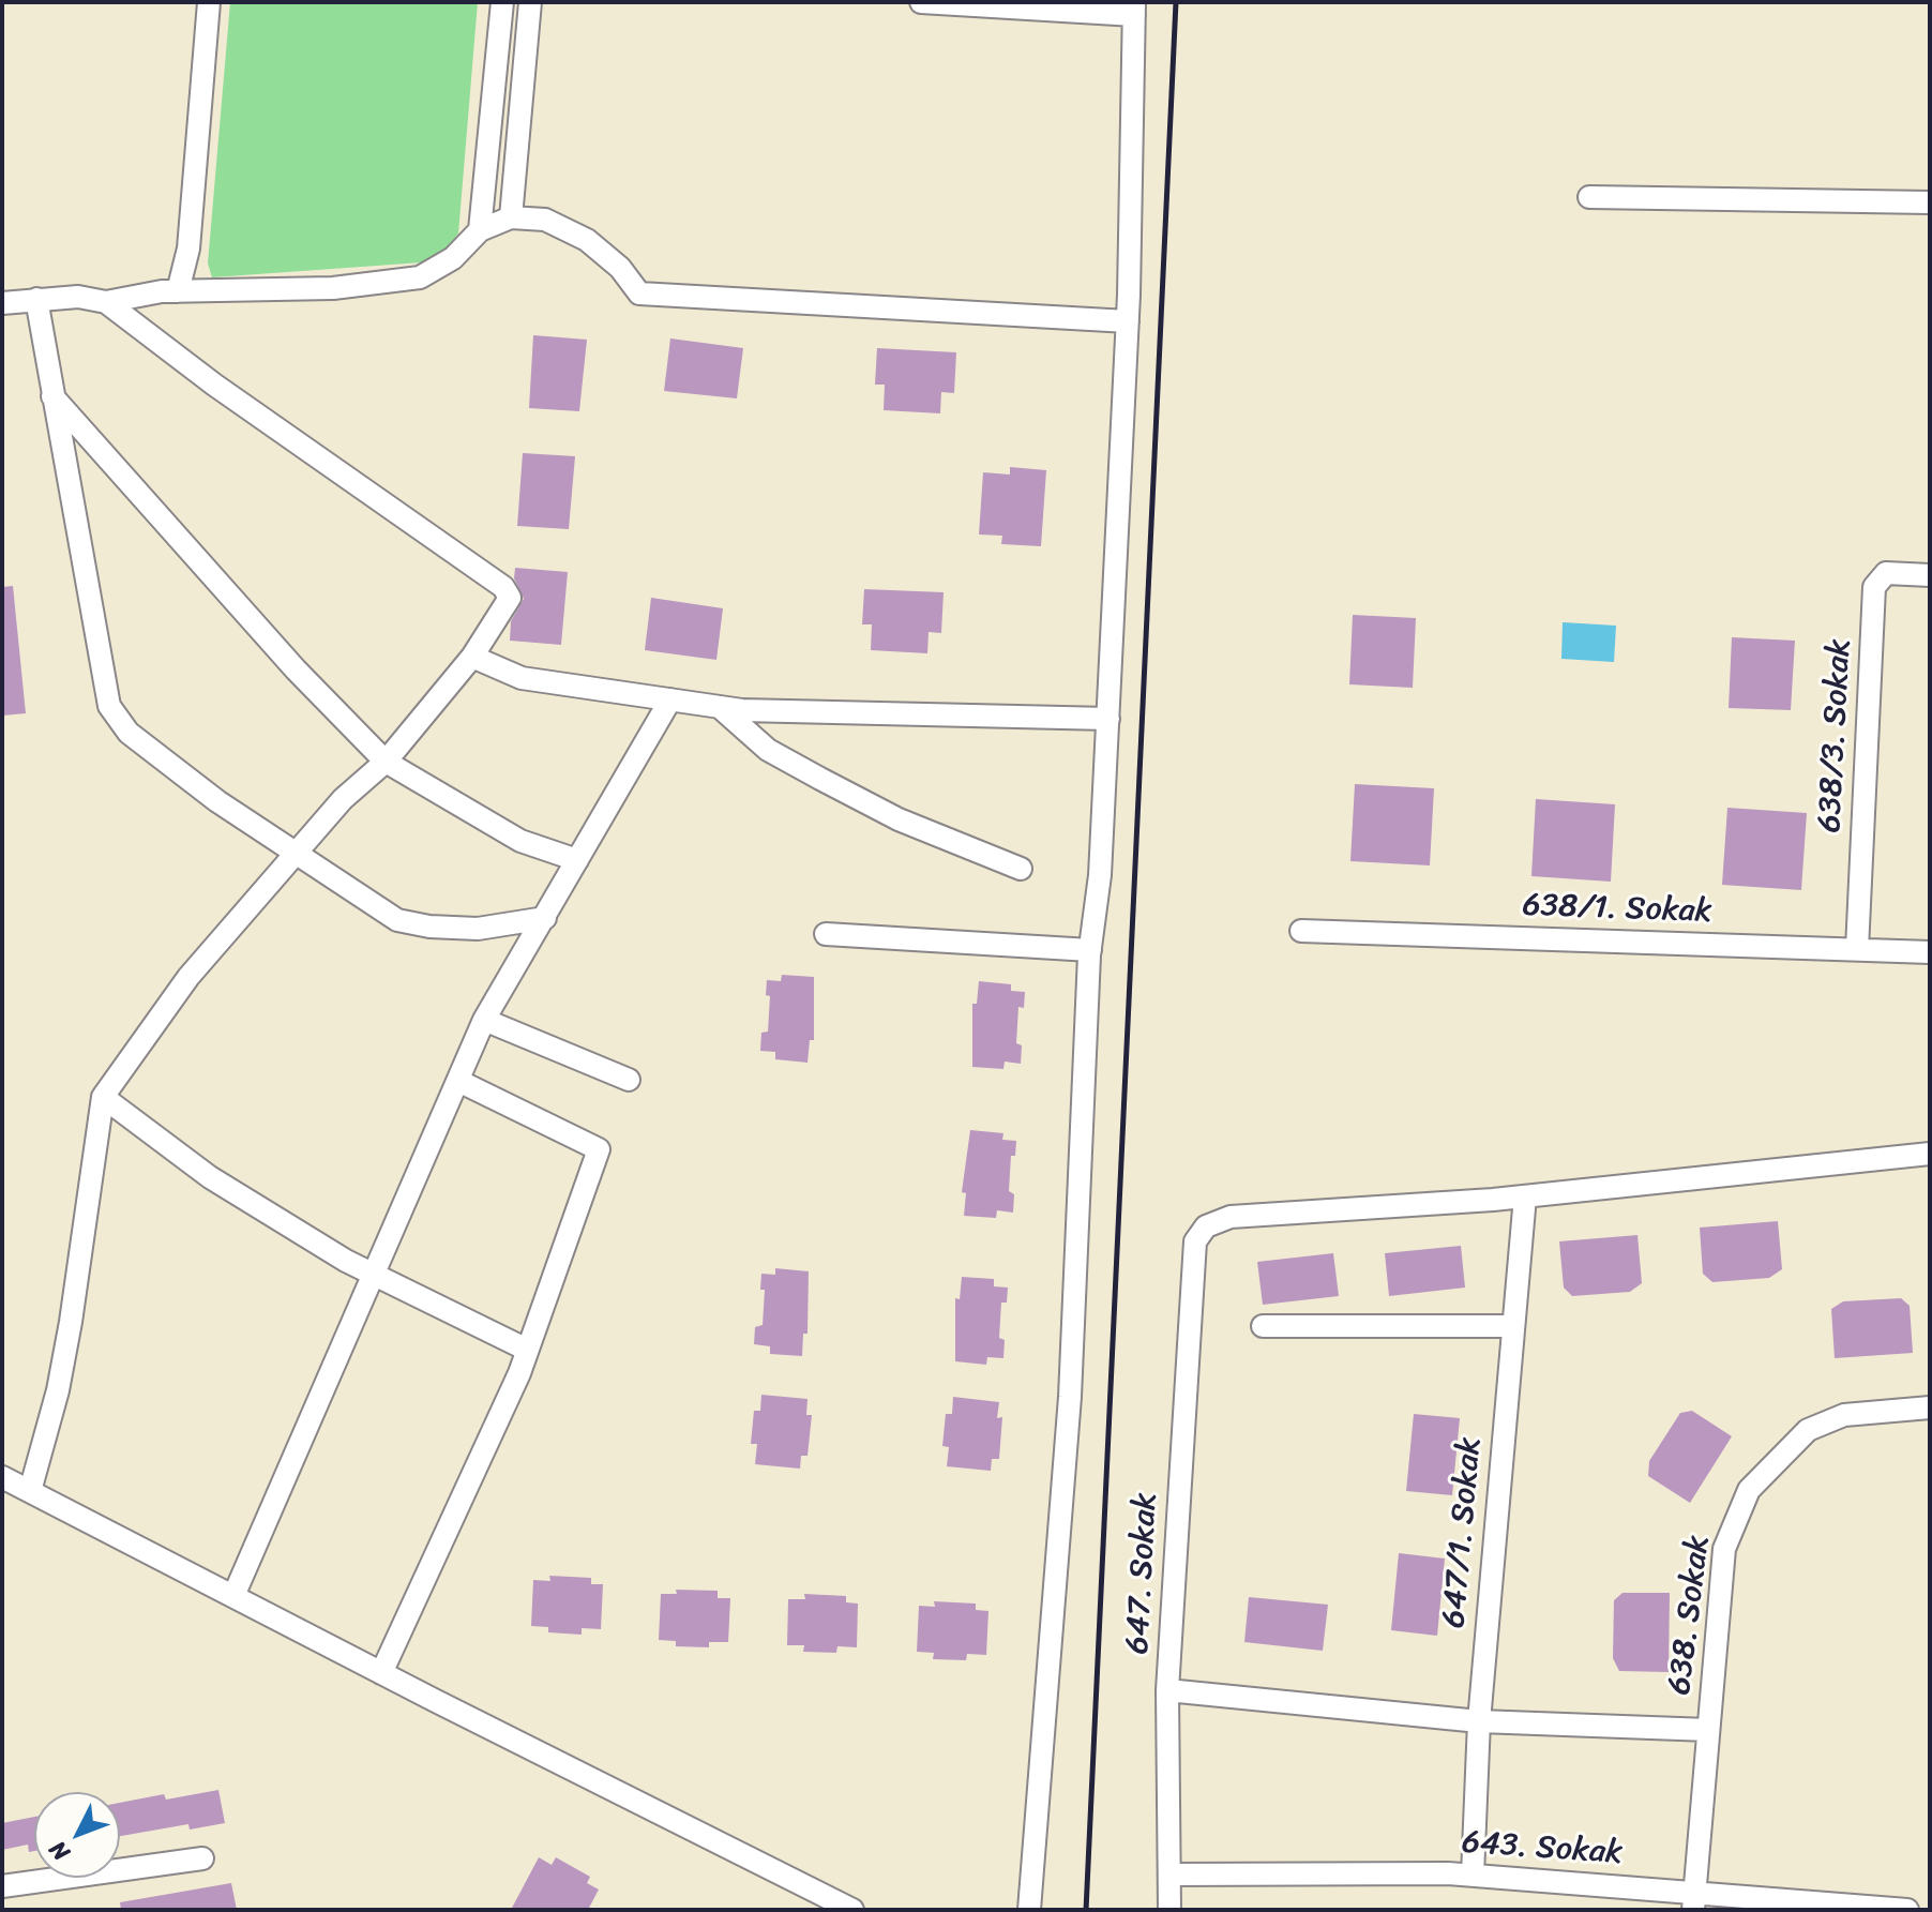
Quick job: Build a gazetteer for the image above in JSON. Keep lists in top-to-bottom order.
{
  "streets": {
    "street": [
      "638/3. Sokak",
      "638/1. Sokak",
      "647/1. Sokak",
      "647. Sokak",
      "638. Sokak",
      "643. Sokak"
    ]
  },
  "crossings": [
    ["638/3. Sokak", "638/1. Sokak"],
    ["647/1. Sokak", "647. Sokak"],
    ["647/1. Sokak", "643. Sokak"],
    ["647. Sokak", "643. Sokak"],
    ["638. Sokak", "643. Sokak"]
  ],
  "north": "bottom left"
}
